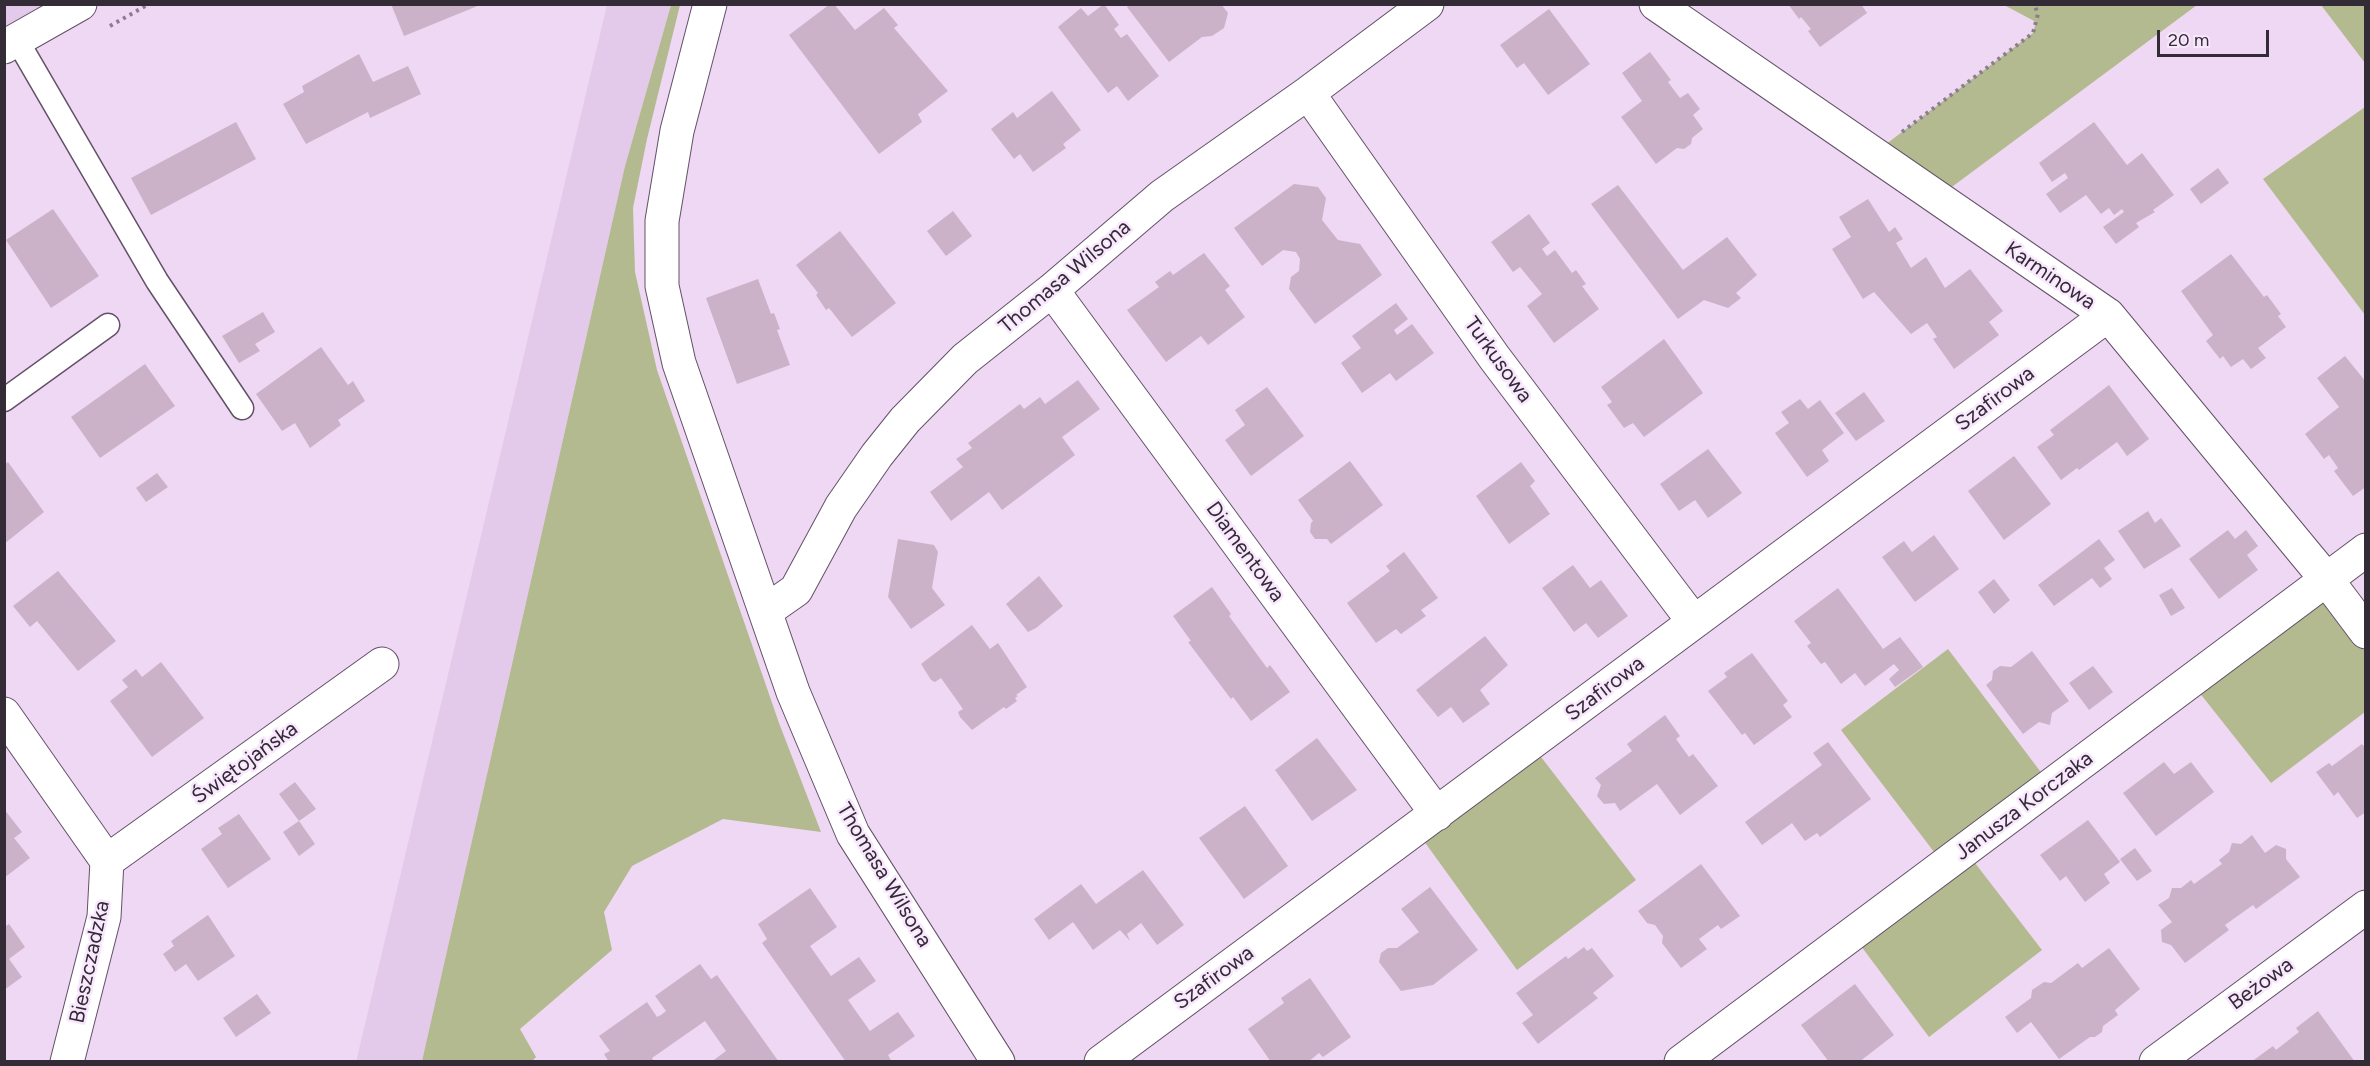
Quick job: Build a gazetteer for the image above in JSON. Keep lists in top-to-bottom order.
{
  "streets": {
    "street": [
      "Karminowa",
      "Thomasa Wilsona",
      "Turkusowa",
      "Szafirowa",
      "Diamentowa",
      "Świętojańska",
      "Janusza Korczaka",
      "Bieszczadzka",
      "Beżowa"
    ]
  },
  "crossings": [
    ["Karminowa", "Szafirowa"],
    ["Karminowa", "Janusza Korczaka"],
    ["Thomasa Wilsona", "Turkusowa"],
    ["Thomasa Wilsona", "Diamentowa"],
    ["Turkusowa", "Szafirowa"],
    ["Szafirowa", "Diamentowa"],
    ["Świętojańska", "Bieszczadzka"]
  ],
  "scale_bar": "20 m"
}
